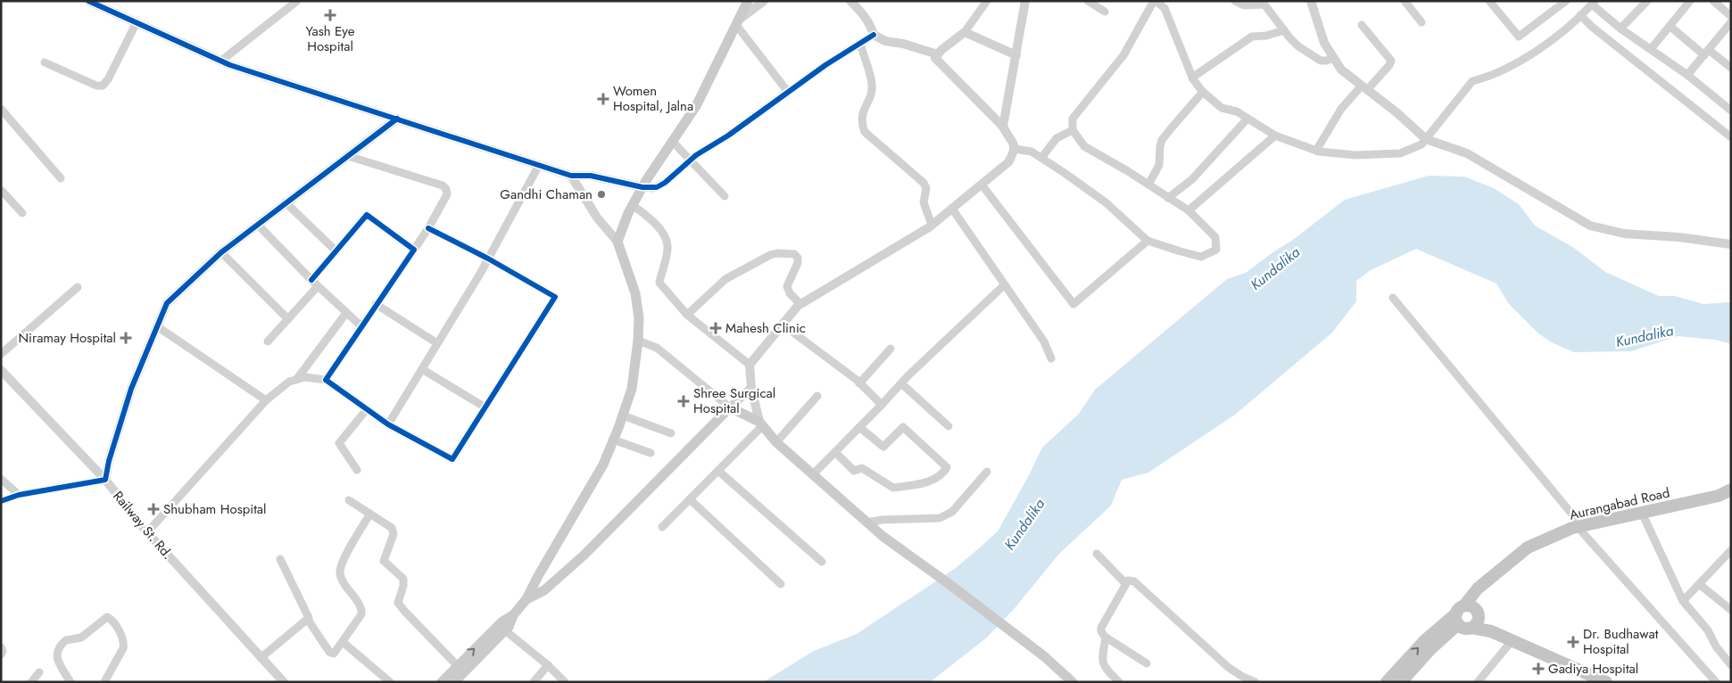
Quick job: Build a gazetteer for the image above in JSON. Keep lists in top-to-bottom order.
{
  "streets": {
    "main road": ["Aurangabad Road"],
    "street": ["Railway St. Rd."]
  },
  "water": ["Kundalika"],
  "places": {
    "health": [
      "Yash Eye Hospital",
      "Women Hospital, Jalna",
      "Mahesh Clinic",
      "Niramay Hospital",
      "Shree Surgical Hospital",
      "Shubham Hospital",
      "Dr. Budhawat Hospital",
      "Gadiya Hospital"
    ],
    "other": ["Gandhi Chaman"]
  }
}
